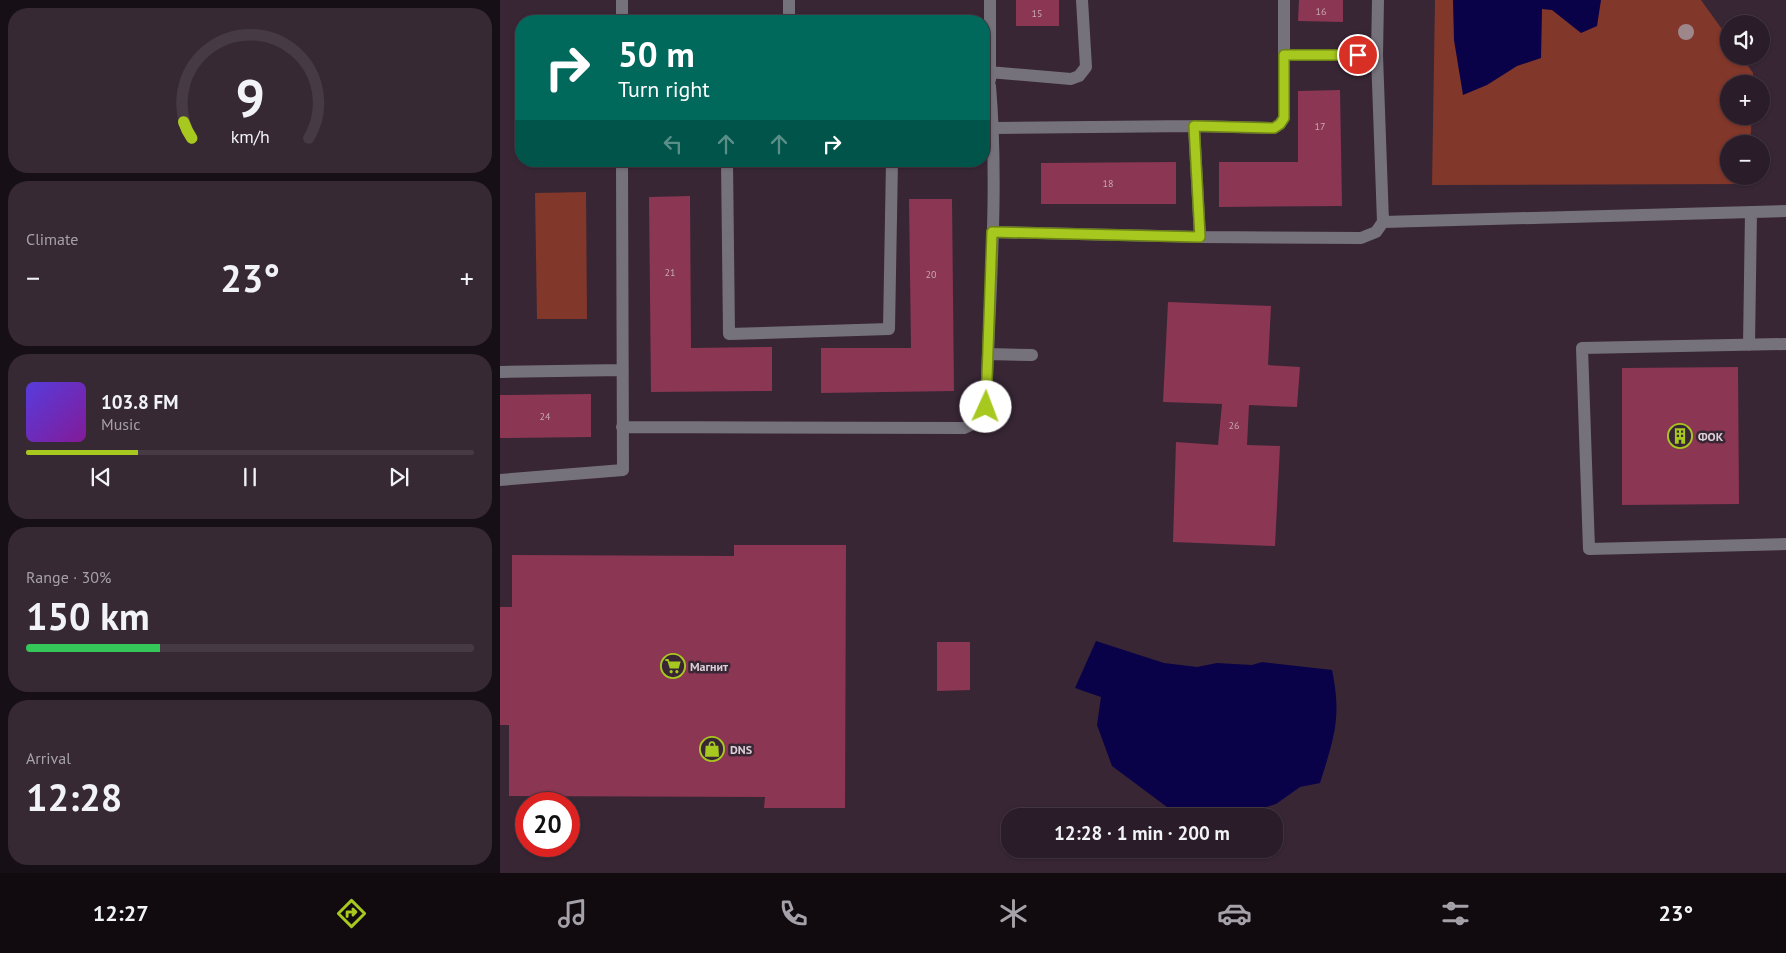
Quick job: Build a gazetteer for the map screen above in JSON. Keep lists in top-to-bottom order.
{
  "places": {
    "building": ["ФОК"],
    "supermarket": ["Магнит"],
    "shop": ["DNS"]
  },
  "house_numbers": [
    "16",
    "15",
    "17",
    "18",
    "21",
    "20",
    "24",
    "26"
  ],
  "page": {
    "map_buttons": ["+", "−"],
    "turn": ["50 m", "Turn right"],
    "tile": [
      "Climate",
      ["Range · 30%", "150 km"],
      ["Arrival", "12:28"]
    ],
    "heat": ["−", "23°", "+"],
    "song": ["103.8 FM", "Music"],
    "limit": "20",
    "trip": "12:28 · 1 min · 200 m",
    "tabs": ["12:27", "23°"],
    "gauge": ["9", "km/h"]
  }
}
